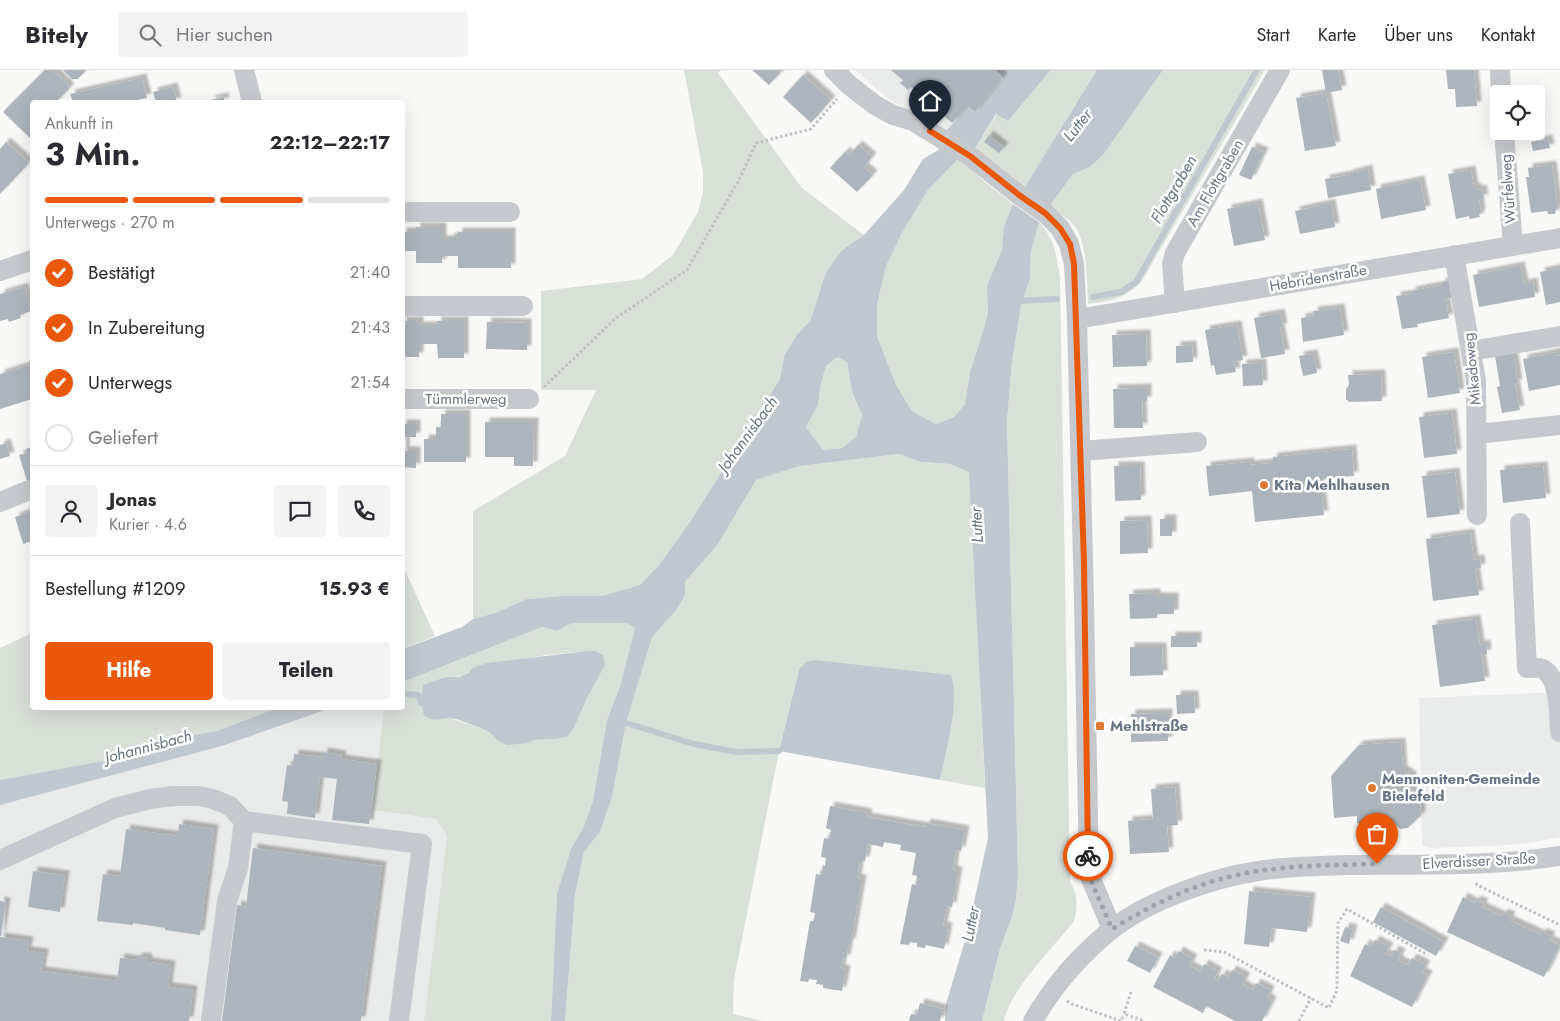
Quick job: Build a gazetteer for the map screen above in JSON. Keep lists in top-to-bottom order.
{
  "streets": {
    "street": [
      "Am Flottgraben",
      "Würfelweg",
      "Hebridenstraße",
      "Mikadoweg",
      "Tümmlerweg",
      "Elverdisser Straße"
    ]
  },
  "crossings": [
    ["Am Flottgraben", "Hebridenstraße"],
    ["Würfelweg", "Hebridenstraße"],
    ["Hebridenstraße", "Mikadoweg"]
  ],
  "water": ["Lutter", "Flottgraben", "Johannisbach"],
  "places": {
    "other": ["Kita Mehlhausen", "Mennoniten-Gemeinde Bielefeld"],
    "transit": ["Mehlstraße"]
  },
  "page": {
    "header": "Bitely",
    "search": "Hier suchen",
    "nav": [
      "Start",
      "Karte",
      "Über uns",
      "Kontakt"
    ],
    "heading": ["3 Min.", "Ankunft in", "22:12–22:17"],
    "panel": [
      "Jonas",
      "Kurier · 4.6",
      "Bestellung #1209",
      "15.93 €"
    ],
    "bar": "Unterwegs · 270 m",
    "list": [
      ["Bestätigt", "21:40"],
      ["In Zubereitung", "21:43"],
      ["Unterwegs", "21:54"],
      "Geliefert"
    ],
    "buttons": ["Hilfe", "Teilen"]
  }
}
